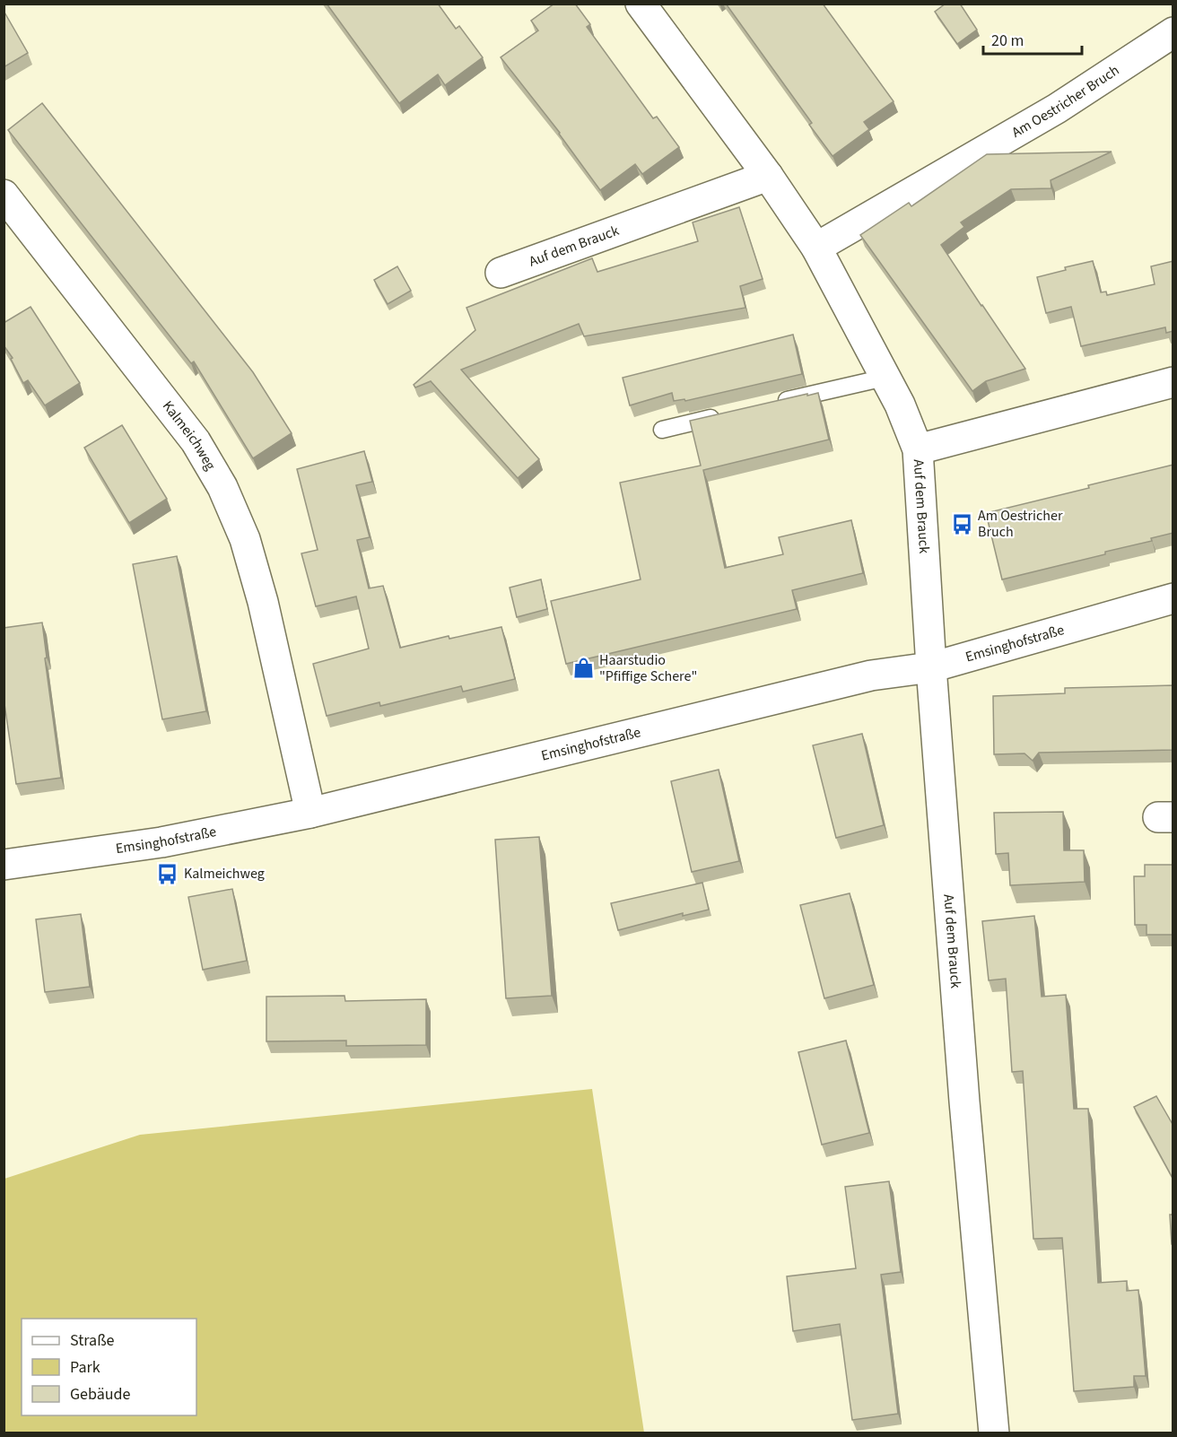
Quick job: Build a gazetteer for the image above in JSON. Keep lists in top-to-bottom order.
{
  "streets": {
    "street": [
      "Am Oestricher Bruch",
      "Auf dem Brauck",
      "Kalmeichweg",
      "Emsinghofstraße"
    ]
  },
  "crossings": [
    ["Am Oestricher Bruch", "Auf dem Brauck"],
    ["Auf dem Brauck", "Emsinghofstraße"],
    ["Kalmeichweg", "Emsinghofstraße"]
  ],
  "places": {
    "bus stop": ["Am Oestricher Bruch", "Kalmeichweg"],
    "shop": ["Haarstudio \"Pfiffige Schere\""]
  },
  "legend": ["Straße", "Park", "Gebäude"],
  "scale_bar": "20 m"
}
